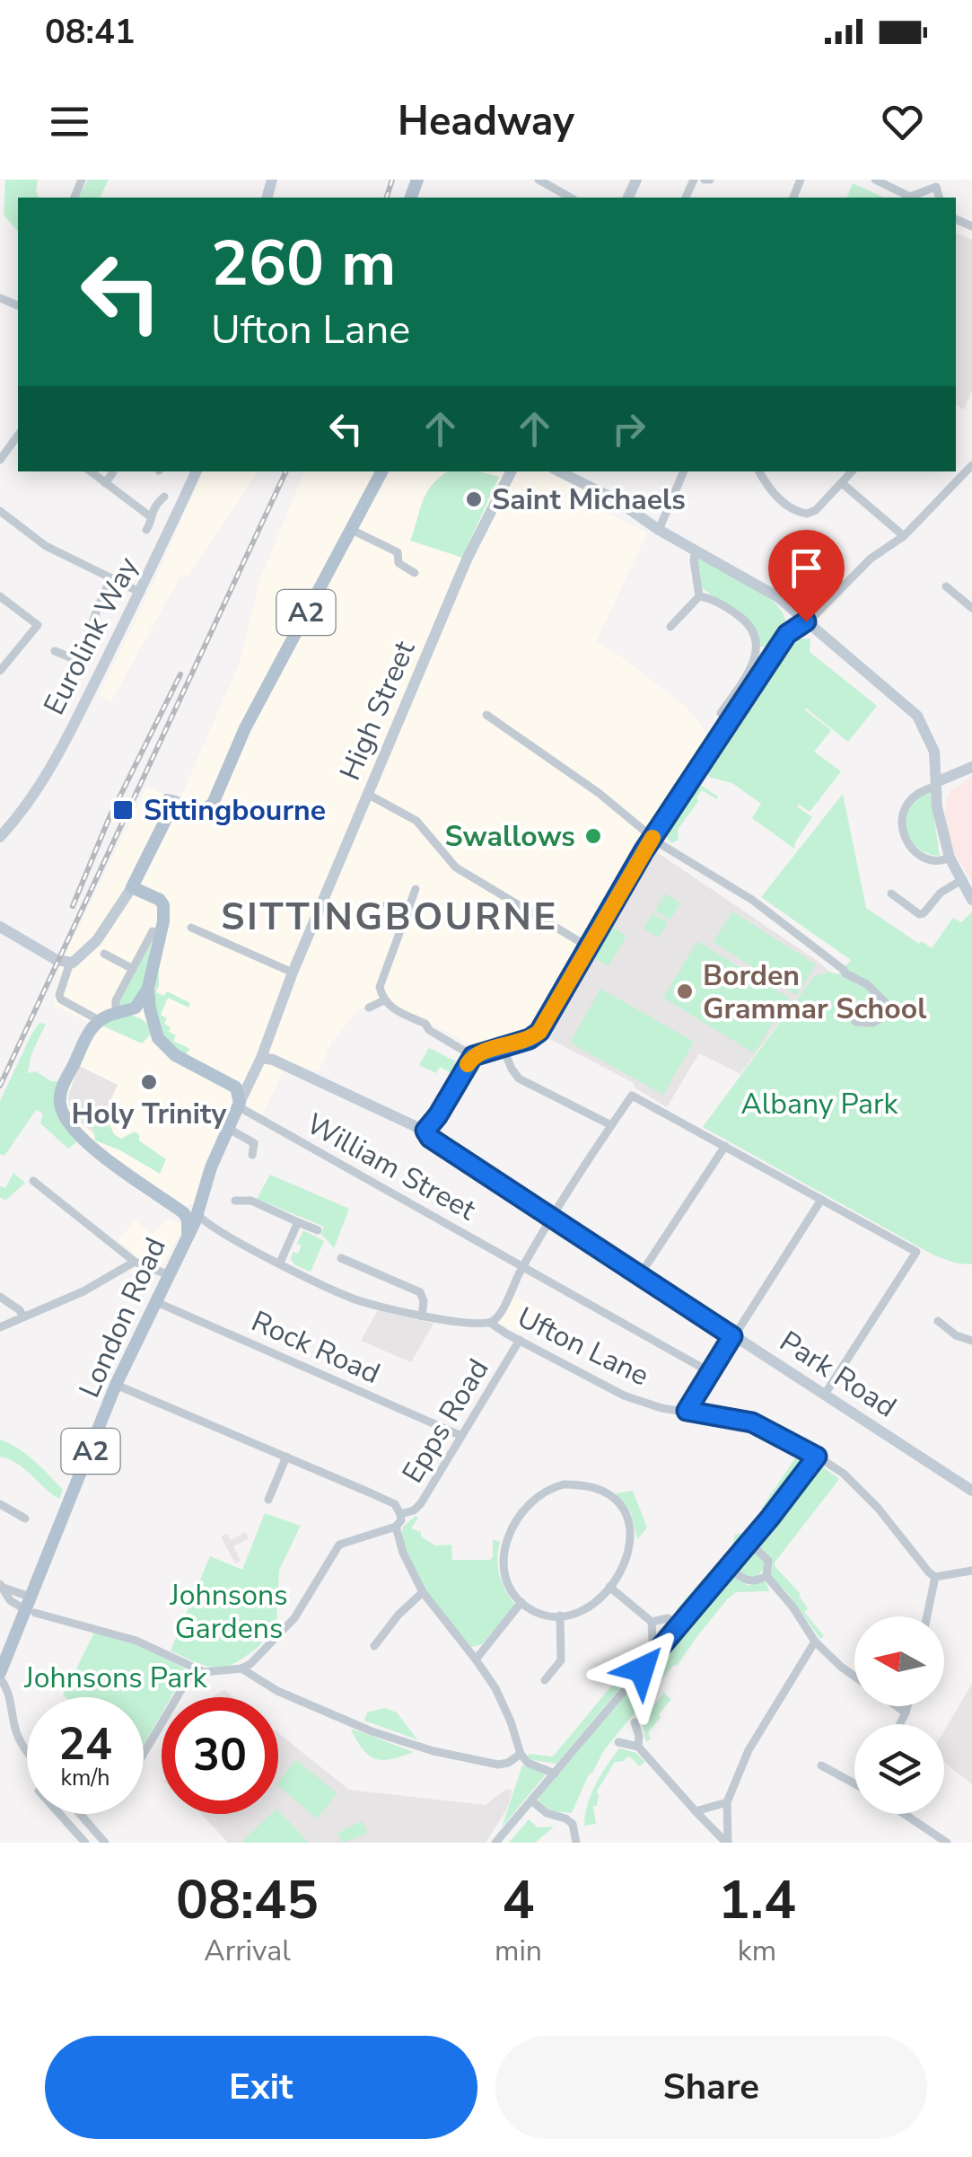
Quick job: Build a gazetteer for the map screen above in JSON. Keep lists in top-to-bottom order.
{
  "streets": {
    "main road": ["A2", "London Road"],
    "street": [
      "Eurolink Way",
      "High Street",
      "William Street",
      "Ufton Lane",
      "Rock Road",
      "Park Road",
      "Epps Road"
    ]
  },
  "crossings": [
    ["A2", "William Street"],
    ["A2", "London Road"],
    ["A2", "Ufton Lane"],
    ["High Street", "Park Road"],
    ["London Road", "Rock Road"],
    ["Ufton Lane", "Epps Road"],
    ["Rock Road", "Epps Road"]
  ],
  "districts": ["SITTINGBOURNE"],
  "parks": ["Albany Park", "Johnsons Gardens", "Johnsons Park"],
  "places": {
    "other": [
      "Saint Michaels",
      "Swallows",
      "Borden Grammar School",
      "Holy Trinity"
    ],
    "transit": ["Sittingbourne"]
  },
  "north": "left",
  "page": {
    "status": "08:41",
    "header": "Headway",
    "turn": ["260 m", "Ufton Lane"],
    "speed": "24 km/h",
    "limit": "30",
    "eta": [
      "08:45",
      "Arrival",
      "4",
      "min",
      "1.4",
      "km"
    ],
    "buttons": ["Exit", "Share"]
  }
}
